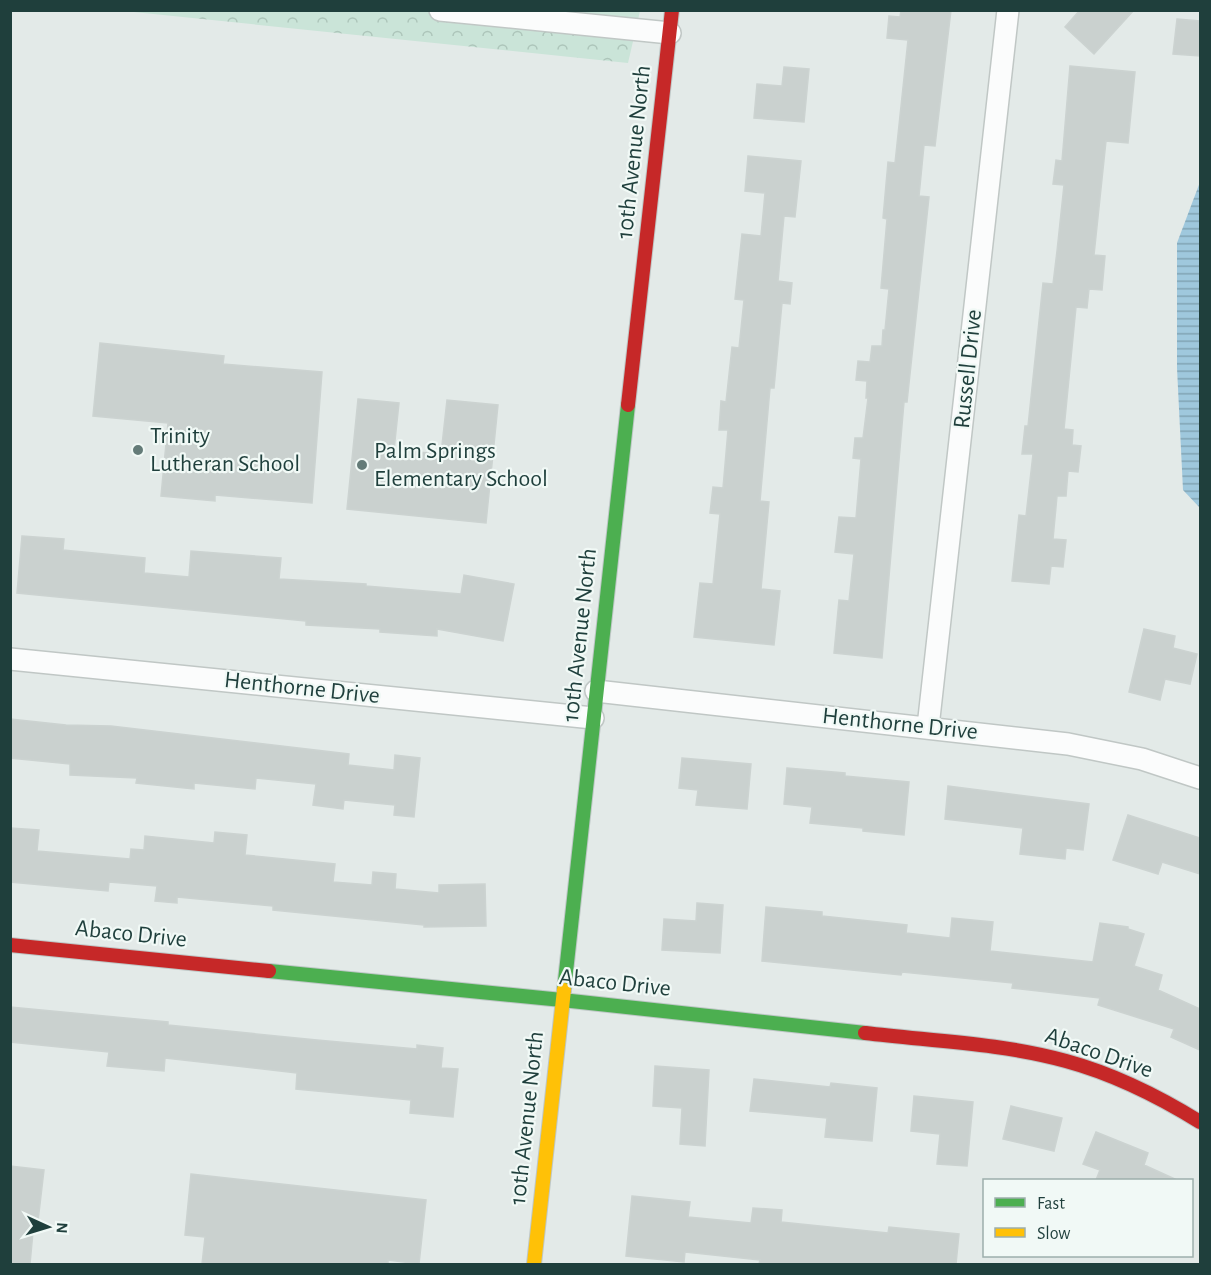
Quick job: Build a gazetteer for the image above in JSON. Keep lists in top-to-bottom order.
{
  "streets": {
    "street": [
      "10th Avenue North",
      "Russell Drive",
      "Henthorne Drive",
      "Abaco Drive"
    ]
  },
  "crossings": [
    ["10th Avenue North", "Henthorne Drive"],
    ["10th Avenue North", "Abaco Drive"],
    ["Russell Drive", "Henthorne Drive"]
  ],
  "places": ["Trinity Lutheran School", "Palm Springs Elementary School"],
  "legend": ["Fast", "Slow"],
  "north": "right"
}
